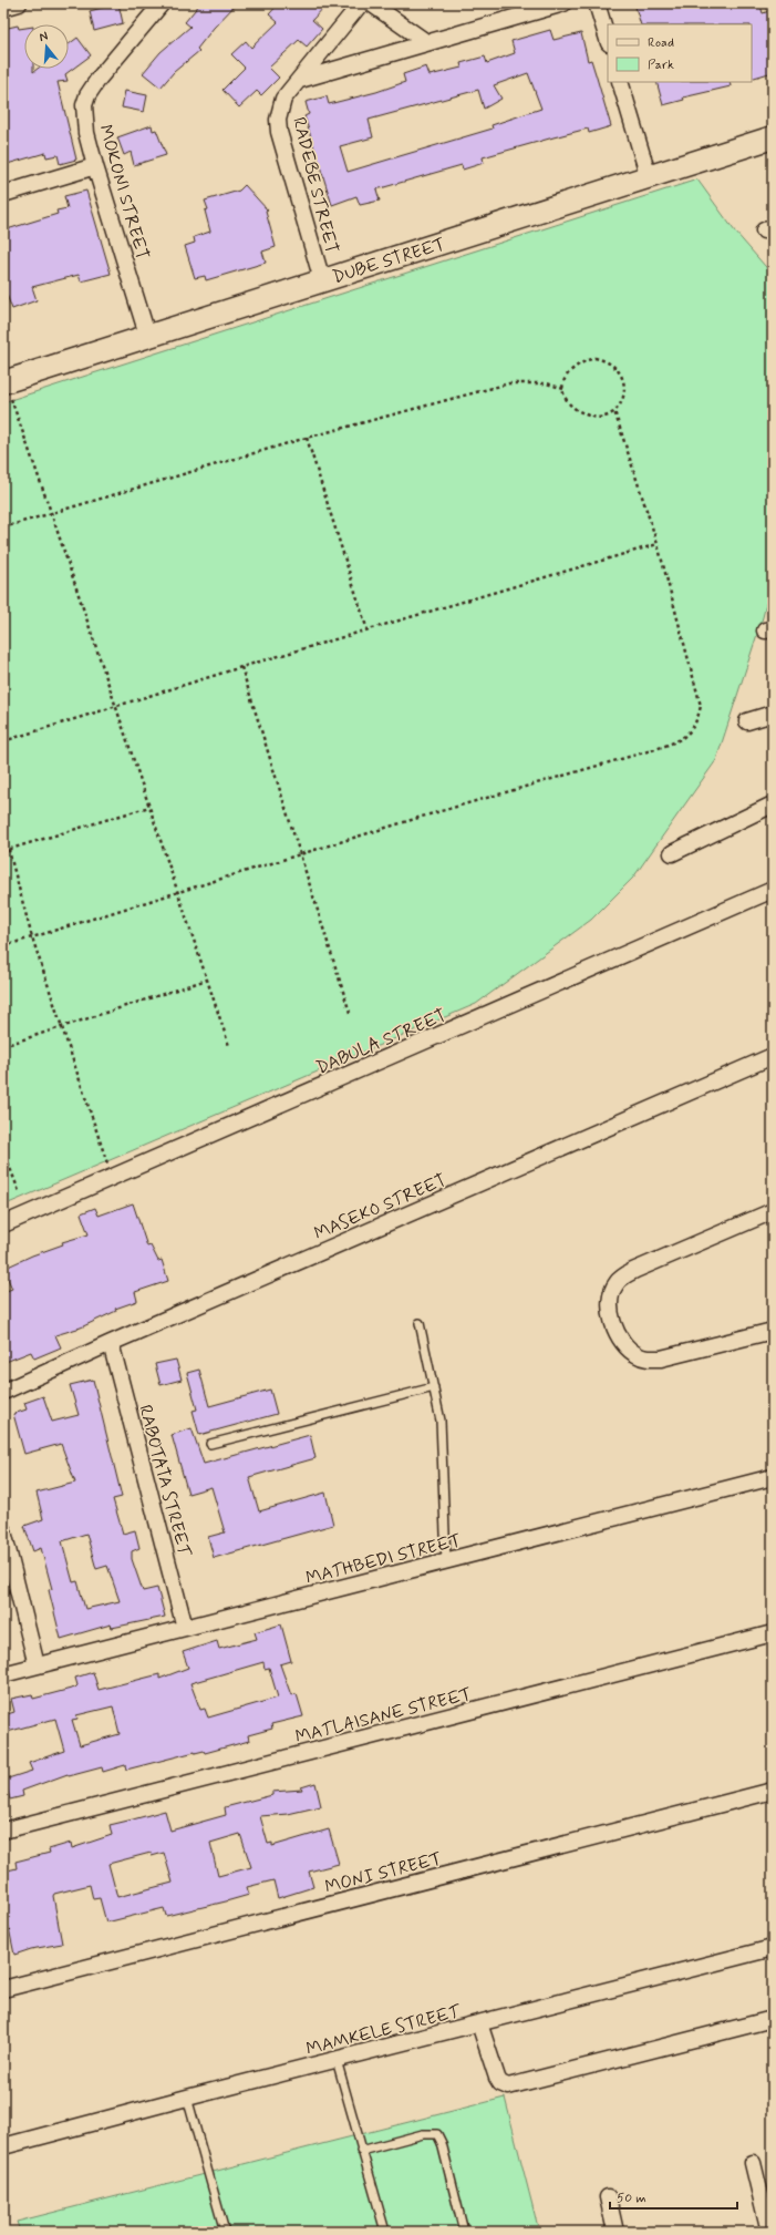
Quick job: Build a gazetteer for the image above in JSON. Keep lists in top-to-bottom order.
{
  "streets": {
    "street": [
      "RADEBE STREET",
      "MOKONI STREET",
      "DUBE STREET",
      "DABULA STREET",
      "MASEKO STREET",
      "RABOTATA STREET",
      "MATHBEDI STREET",
      "MATLAISANE STREET",
      "MONI STREET",
      "MAMKELE STREET"
    ]
  },
  "crossings": [
    ["RADEBE STREET", "DUBE STREET"],
    ["MOKONI STREET", "DUBE STREET"],
    ["MASEKO STREET", "RABOTATA STREET"],
    ["RABOTATA STREET", "MATHBEDI STREET"]
  ],
  "legend": ["Road", "Park"],
  "scale_bar": "50 m",
  "north": "top"
}
